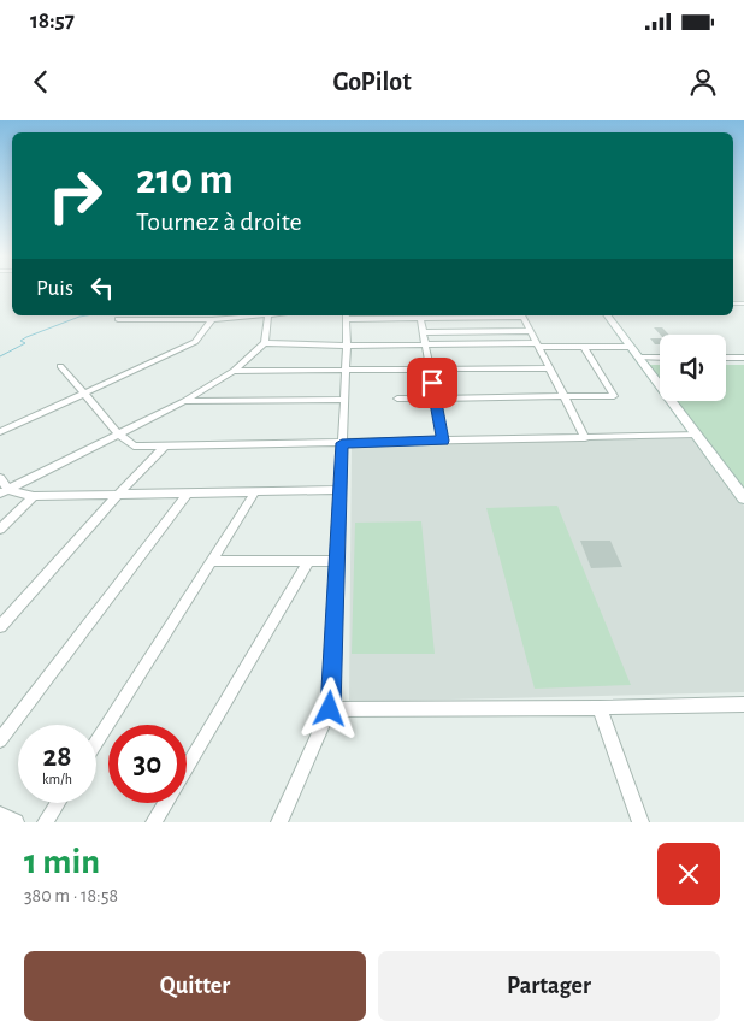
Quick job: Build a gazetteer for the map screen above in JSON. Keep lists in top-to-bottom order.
{
  "page": {
    "status": "18:57",
    "header": "GoPilot",
    "turn": ["210 m", "Tournez à droite"],
    "then": "Puis",
    "speed": "28 km/h",
    "limit": "30",
    "heading": ["1 min", "380 m · 18:58"],
    "buttons": ["Quitter", "Partager"]
  }
}
